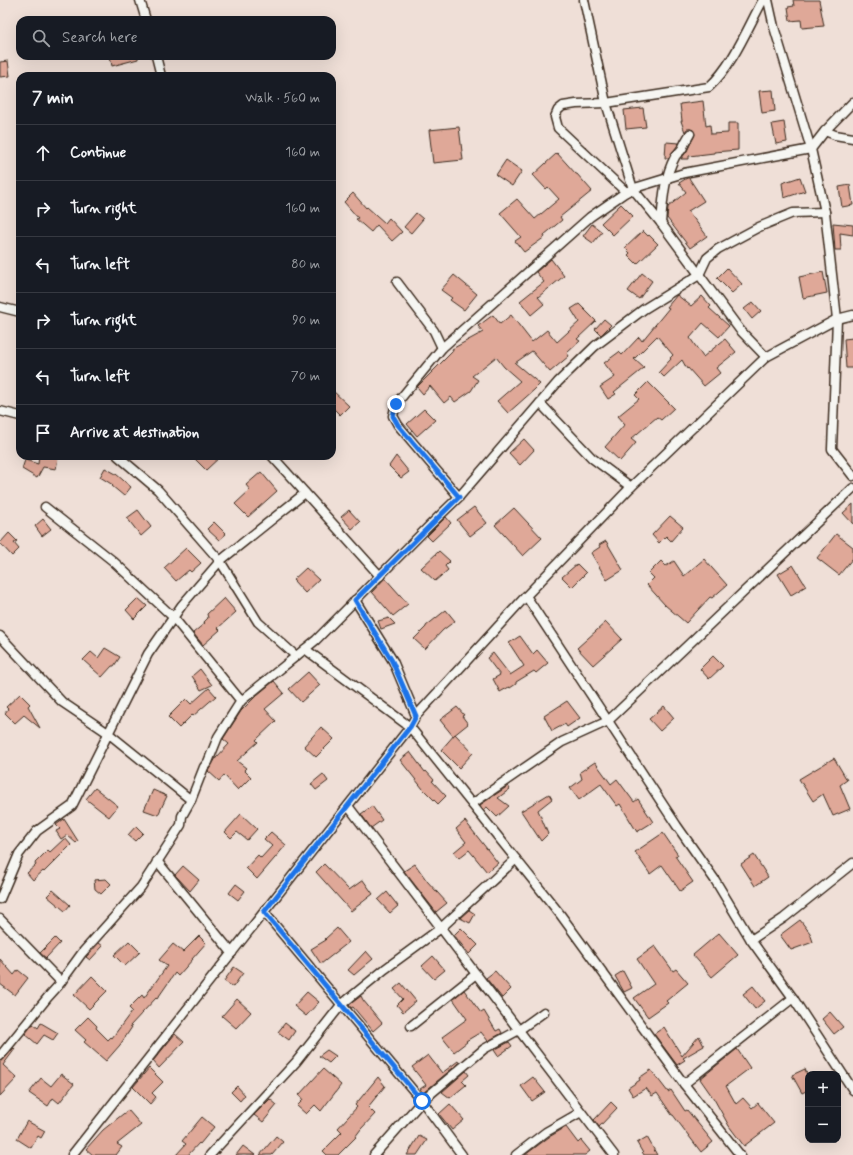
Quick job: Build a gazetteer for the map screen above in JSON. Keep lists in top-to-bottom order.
{
  "page": {
    "search": "Search here",
    "heading": ["7 min", "Walk · 560 m"],
    "list": [
      ["Continue", "160 m"],
      ["Turn right", "160 m"],
      ["Turn left", "80 m"],
      ["Turn right", "90 m"],
      ["Turn left", "70 m"],
      "Arrive at destination"
    ],
    "map_buttons": ["+", "−"]
  }
}
